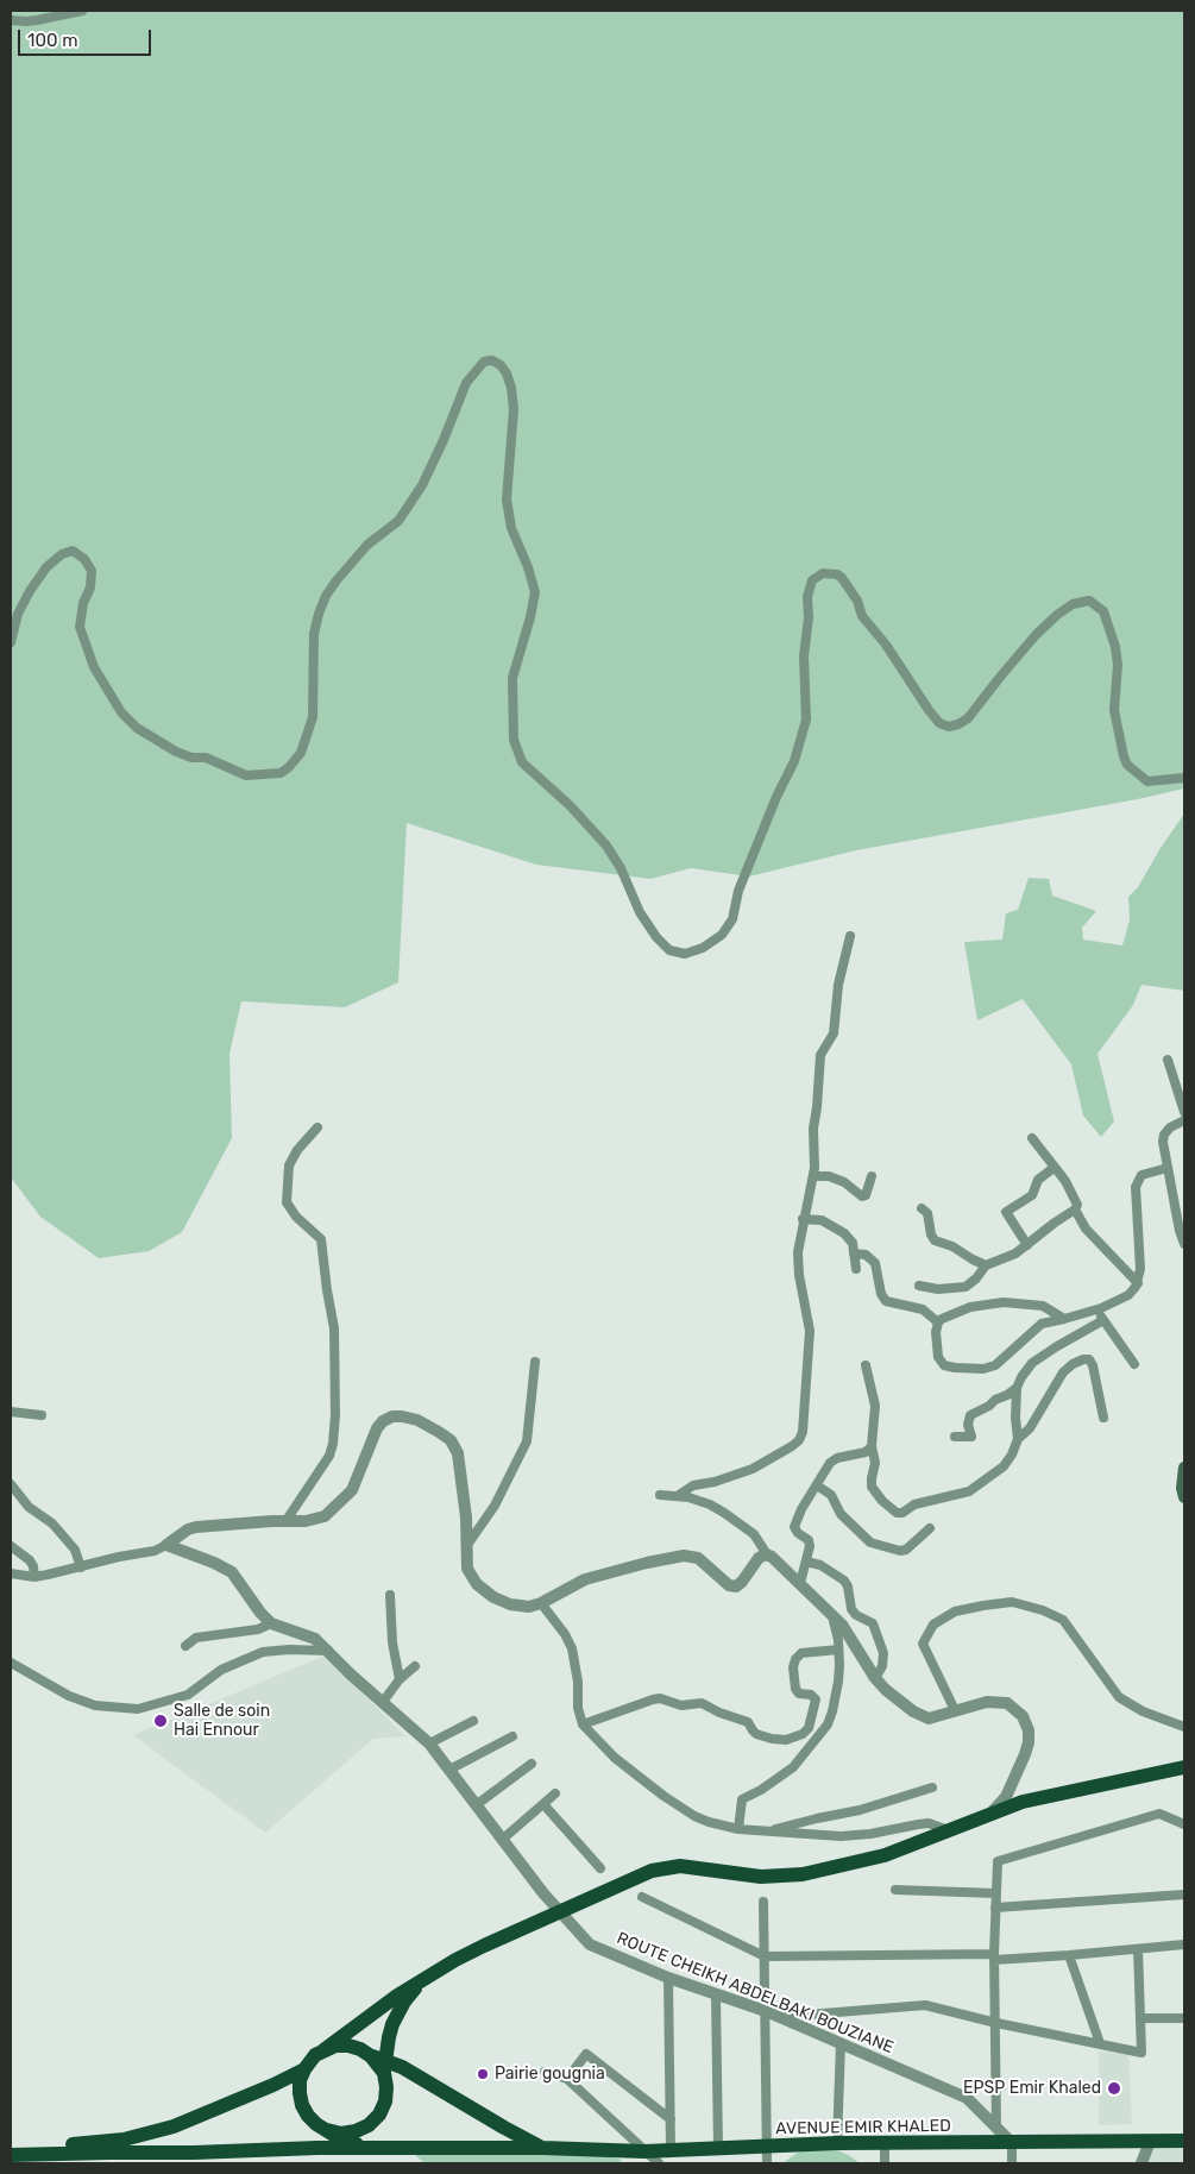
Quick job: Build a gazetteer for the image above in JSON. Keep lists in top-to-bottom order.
{
  "streets": {
    "main road": ["AVENUE EMIR KHALED"],
    "street": ["ROUTE CHEIKH ABDELBAKI BOUZIANE"]
  },
  "crossings": [
    ["ROUTE CHEIKH ABDELBAKI BOUZIANE", "AVENUE EMIR KHALED"]
  ],
  "places": ["Salle de soin Hai Ennour", "Pairie gougnia", "EPSP Emir Khaled"],
  "scale_bar": "100 m"
}
